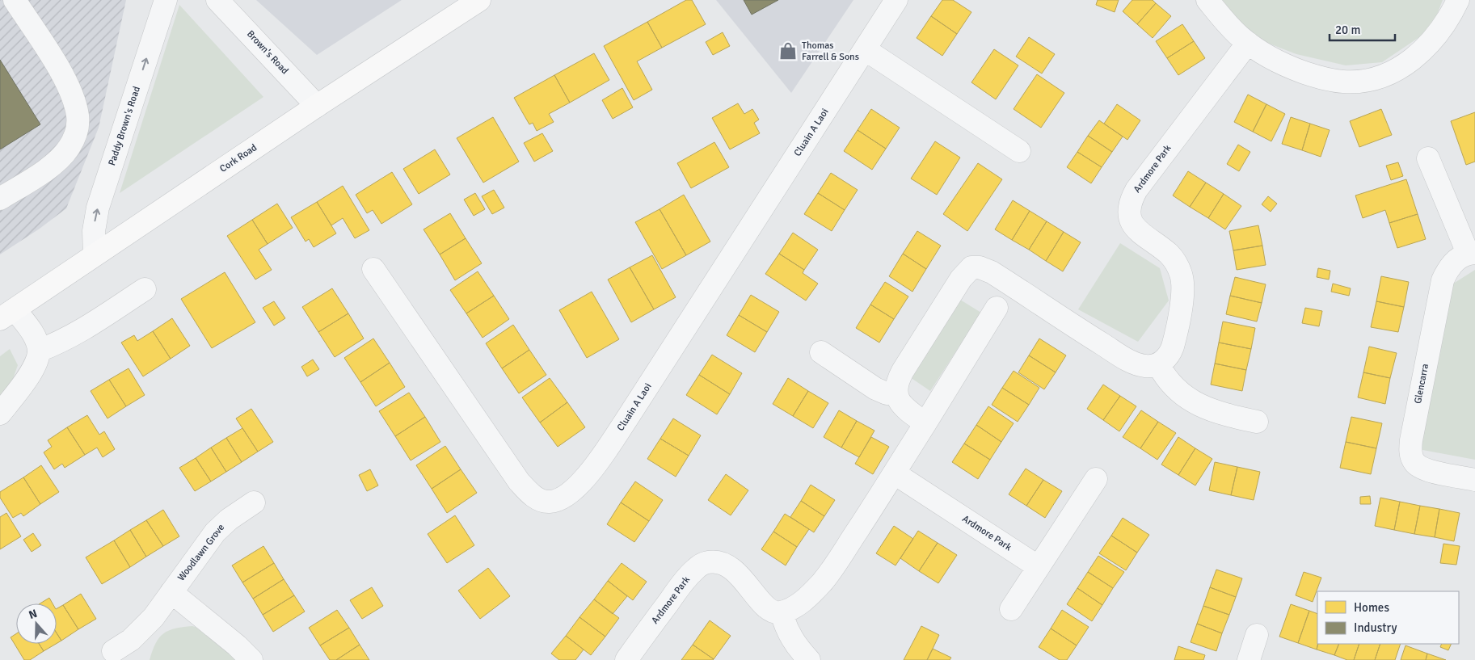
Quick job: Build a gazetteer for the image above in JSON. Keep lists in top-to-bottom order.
{
  "streets": {
    "main road": ["Cork Road"],
    "street": [
      "Brown's Road",
      "Paddy Brown's Road",
      "Cluain A Laoi",
      "Ardmore Park",
      "Glencarra",
      "Woodlawn Grove"
    ]
  },
  "crossings": [
    ["Brown's Road", "Cork Road"],
    ["Paddy Brown's Road", "Cork Road"]
  ],
  "one_way": ["Paddy Brown's Road"],
  "places": {
    "shop": ["Thomas Farrell & Sons"]
  },
  "legend": ["Homes", "Industry"],
  "scale_bar": "20 m",
  "north": "top"
}
